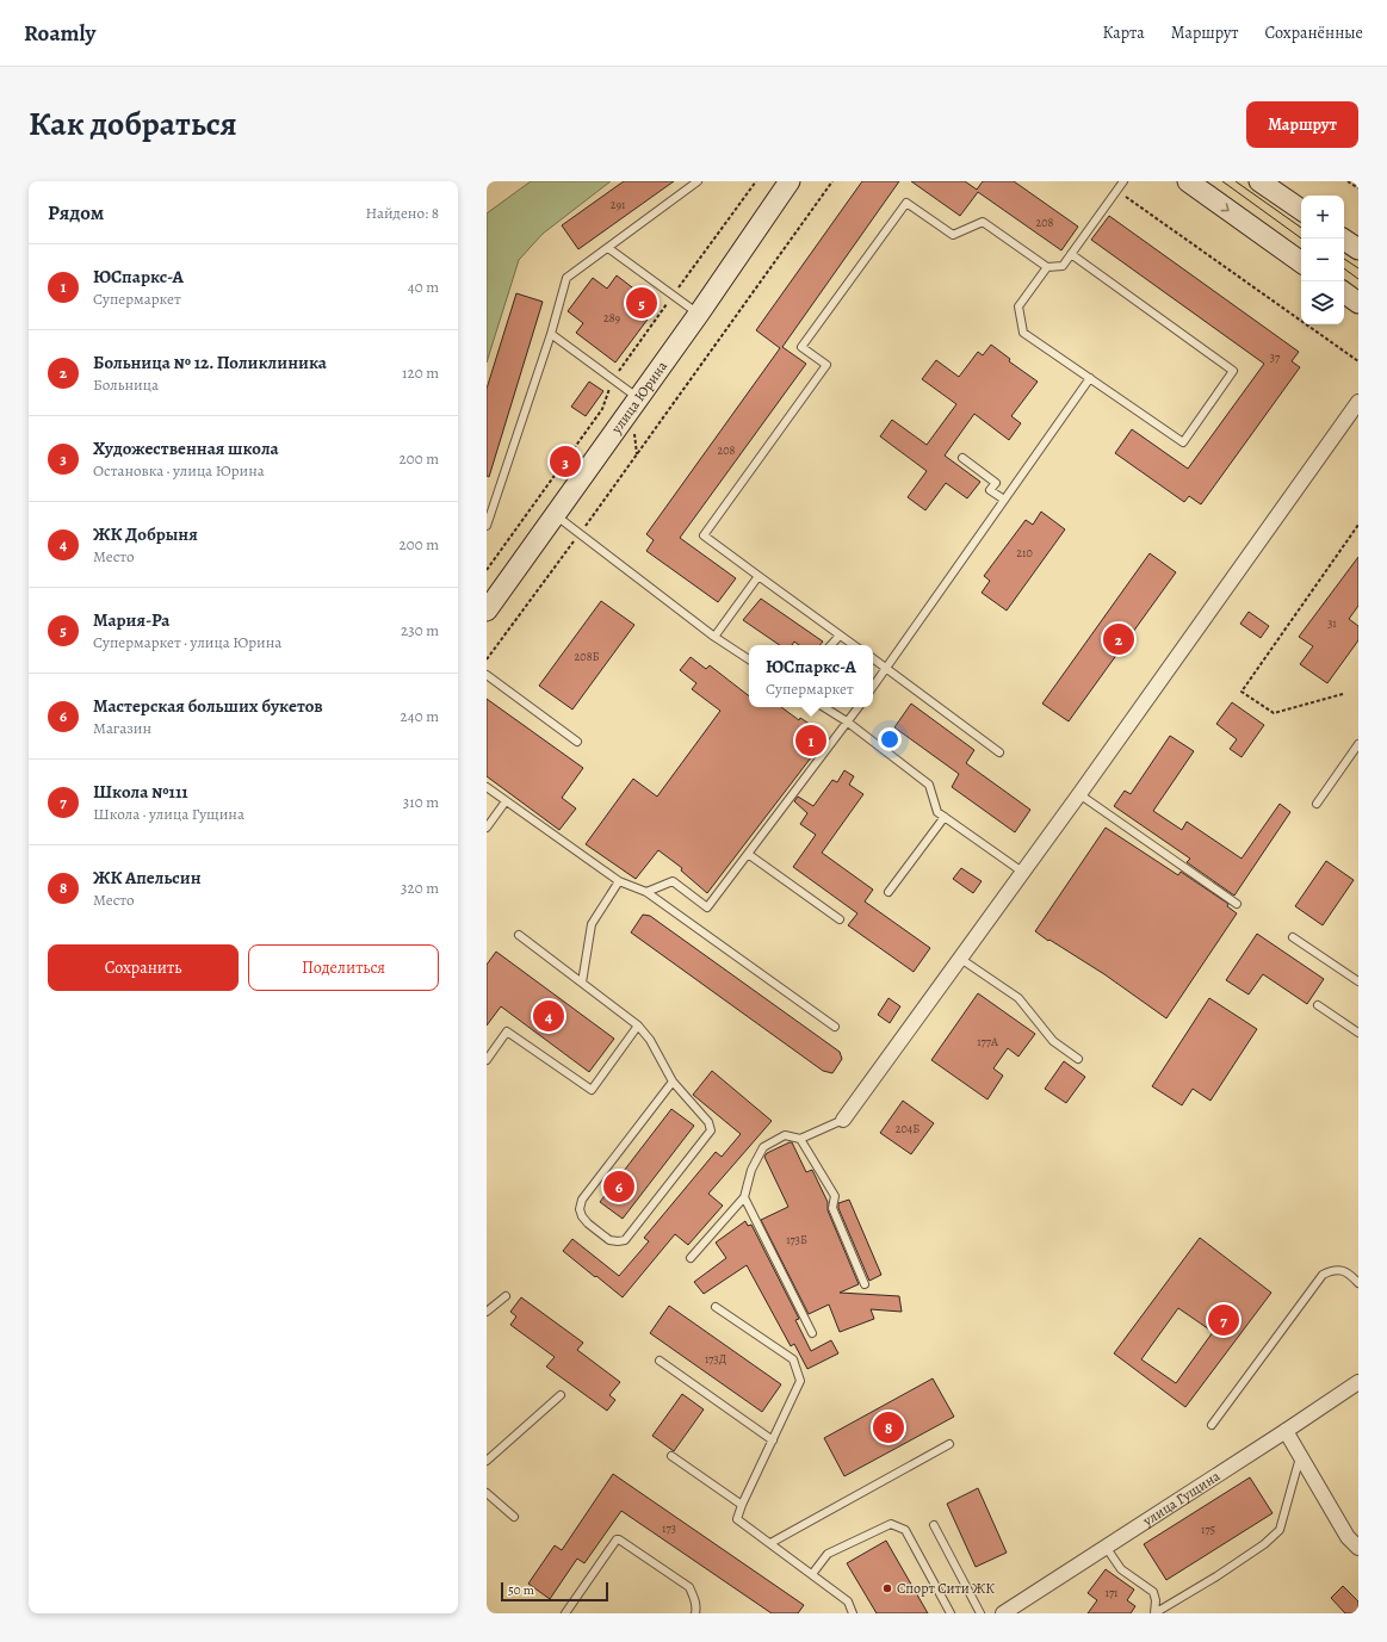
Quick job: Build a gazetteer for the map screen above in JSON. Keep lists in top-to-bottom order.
{
  "streets": {
    "main road": ["улица Юрина"],
    "street": ["улица Гущина"]
  },
  "places": ["Спорт Сити ЖК"],
  "house_numbers": [
    "291",
    "208",
    "289",
    "37",
    "208",
    "210",
    "31",
    "208Б",
    "177А",
    "204Б",
    "173Б",
    "173Д",
    "173",
    "175",
    "171"
  ],
  "scale_bar": "50 m",
  "page": {
    "header": "Roamly",
    "nav": ["Карта", "Маршрут", "Сохранённые"],
    "title": "Как добраться",
    "buttons": [
      "Маршрут",
      ["Сохранить", "Поделиться"]
    ],
    "heading": ["Рядом", "Найдено: 8"],
    "map_buttons": ["+", "−"],
    "list": [
      {
        "mark": "1",
        "name": "ЮСпаркс-А",
        "note": "Супермаркет",
        "value": "40 m"
      },
      {
        "mark": "2",
        "name": "Больница № 12. Поликлиника",
        "note": "Больница",
        "value": "120 m"
      },
      {
        "mark": "3",
        "name": "Художественная школа",
        "note": "Остановка · улица Юрина",
        "value": "200 m"
      },
      {
        "mark": "4",
        "name": "ЖК Добрыня",
        "note": "Место",
        "value": "200 m"
      },
      {
        "mark": "5",
        "name": "Мария-Ра",
        "note": "Супермаркет · улица Юрина",
        "value": "230 m"
      },
      {
        "mark": "6",
        "name": "Мастерская больших букетов",
        "note": "Магазин",
        "value": "240 m"
      },
      {
        "mark": "7",
        "name": "Школа №111",
        "note": "Школа · улица Гущина",
        "value": "310 m"
      },
      {
        "mark": "8",
        "name": "ЖК Апельсин",
        "note": "Место",
        "value": "320 m"
      }
    ],
    "pins": [
      "5",
      "3",
      "2",
      "1",
      "4",
      "6",
      "7",
      "8"
    ],
    "popup": ["ЮСпаркс-А", "Супермаркет"],
    "scale": "50 m"
  }
}
